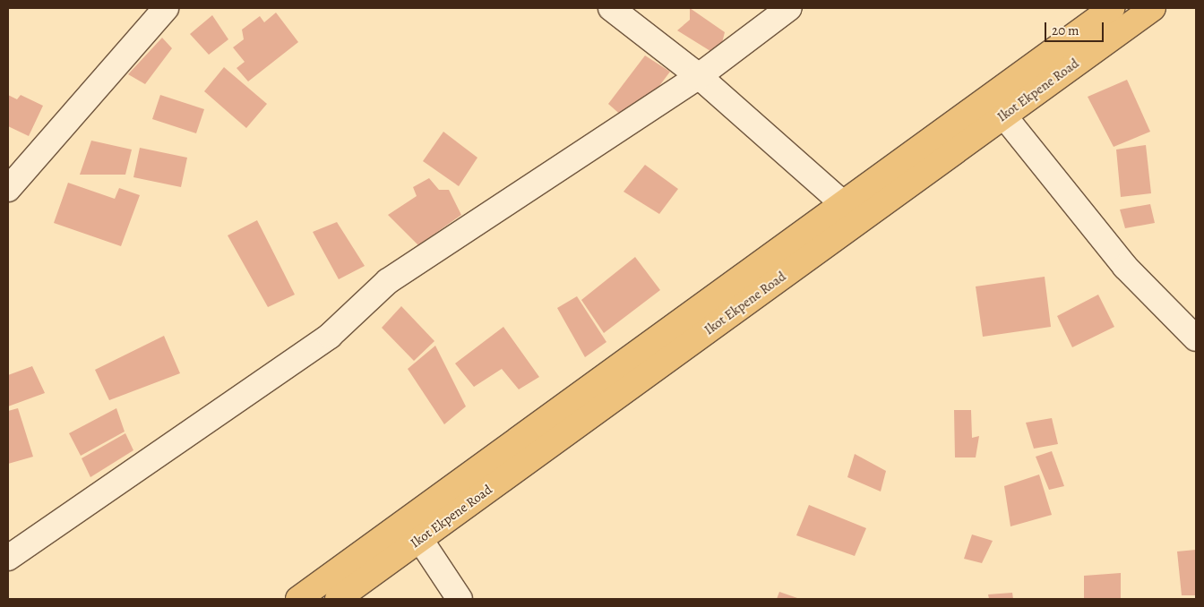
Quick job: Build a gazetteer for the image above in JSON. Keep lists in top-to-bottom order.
{
  "streets": {
    "highway": ["Ikot Ekpene Road"]
  },
  "scale_bar": "20 m"
}
